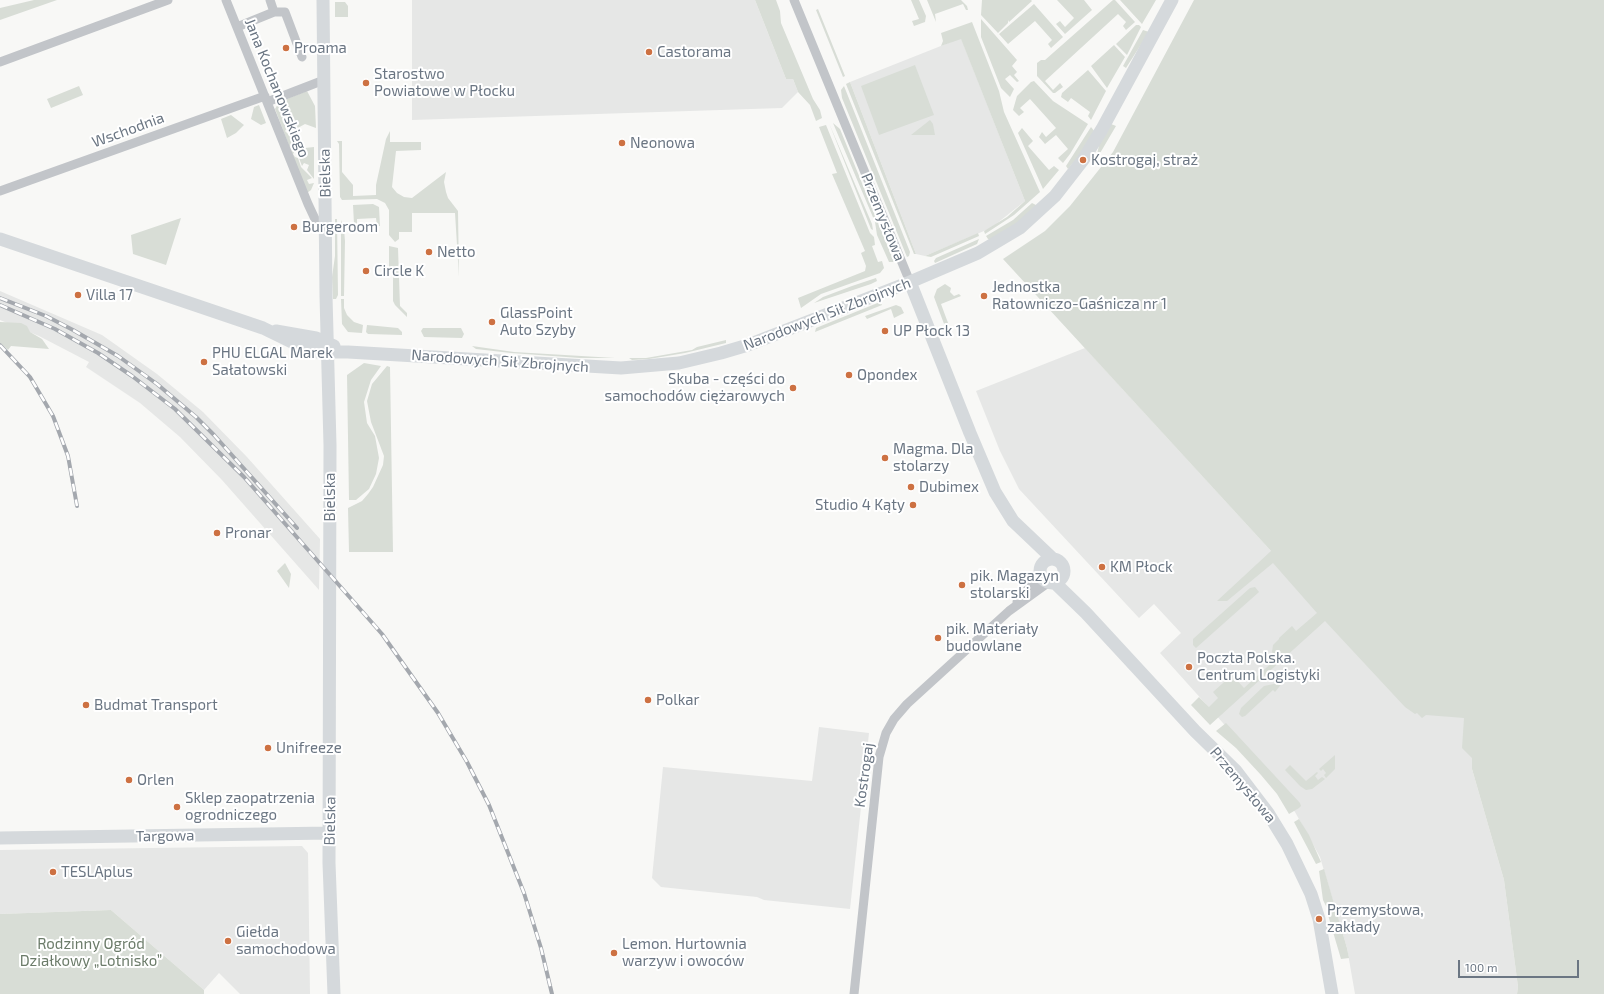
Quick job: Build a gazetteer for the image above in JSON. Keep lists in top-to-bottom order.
{
  "streets": {
    "street": [
      "Jana Kochanowskiego",
      "Wschodnia",
      "Bielska",
      "Przemysłowa",
      "Narodowych Sił Zbrojnych",
      "Kostrogaj",
      "Targowa"
    ]
  },
  "crossings": [
    ["Jana Kochanowskiego", "Wschodnia"],
    ["Jana Kochanowskiego", "Bielska"],
    ["Wschodnia", "Bielska"],
    ["Bielska", "Narodowych Sił Zbrojnych"],
    ["Bielska", "Targowa"],
    ["Przemysłowa", "Narodowych Sił Zbrojnych"],
    ["Przemysłowa", "Kostrogaj"]
  ],
  "parks": ["Rodzinny Ogród Działkowy „Lotnisko”"],
  "places": [
    "Proama",
    "Castorama",
    "Starostwo Powiatowe w Płocku",
    "Neonowa",
    "Kostrogaj, straż",
    "Burgeroom",
    "Netto",
    "Circle K",
    "Villa 17",
    "Jednostka Ratowniczo-Gaśnicza nr 1",
    "GlassPoint Auto Szyby",
    "UP Płock 13",
    "PHU ELGAL Marek Sałatowski",
    "Opondex",
    "Skuba - części do samochodów ciężarowych",
    "Magma. Dla stolarzy",
    "Dubimex",
    "Studio 4 Kąty",
    "Pronar",
    "KM Płock",
    "pik. Magazyn stolarski",
    "pik. Materiały budowlane",
    "Poczta Polska. Centrum Logistyki",
    "Polkar",
    "Budmat Transport",
    "Unifreeze",
    "Orlen",
    "Sklep zaopatrzenia ogrodniczego",
    "TESLAplus",
    "Przemysłowa, zakłady",
    "Giełda samochodowa",
    "Lemon. Hurtownia warzyw i owoców"
  ],
  "scale_bar": "100 m"
}
